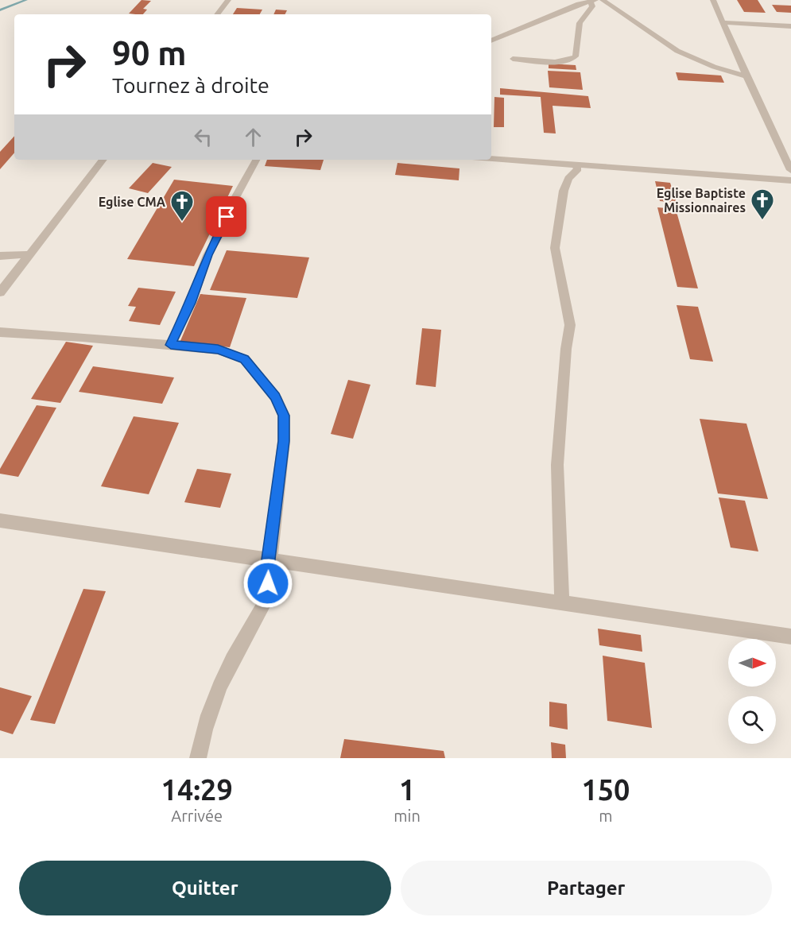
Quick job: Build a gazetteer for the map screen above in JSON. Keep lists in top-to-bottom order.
{
  "places": {
    "church": ["Eglise Baptiste Missionnaires", "Eglise CMA"]
  },
  "north": "right",
  "page": {
    "turn": ["90 m", "Tournez à droite"],
    "eta": [
      "14:29",
      "Arrivée",
      "1",
      "min",
      "150",
      "m"
    ],
    "buttons": ["Quitter", "Partager"]
  }
}
